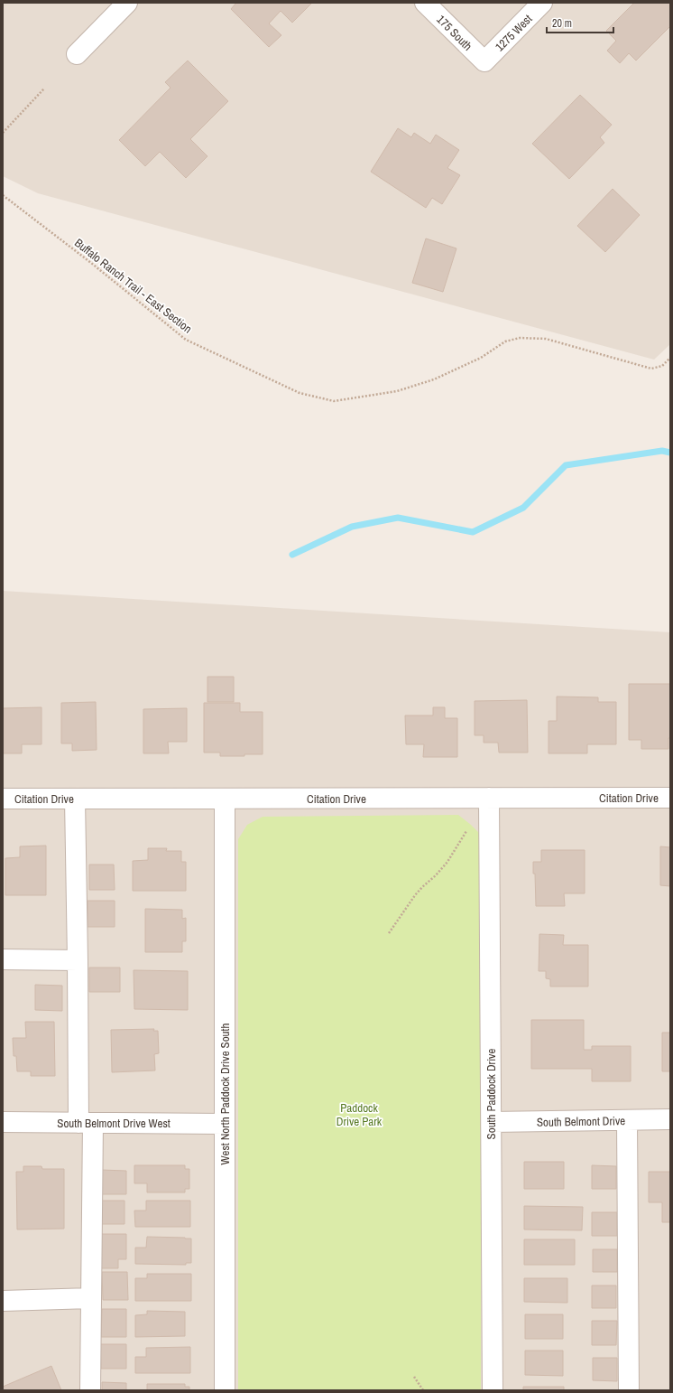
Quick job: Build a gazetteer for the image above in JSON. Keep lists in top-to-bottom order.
{
  "streets": {
    "street": [
      "175 South",
      "1275 West",
      "Citation Drive",
      "West North Paddock Drive South",
      "South Paddock Drive",
      "South Belmont Drive",
      "South Belmont Drive West"
    ],
    "path": ["Buffalo Ranch Trail - East Section"]
  },
  "crossings": [
    ["175 South", "1275 West"],
    ["Citation Drive", "West North Paddock Drive South"],
    ["Citation Drive", "South Paddock Drive"],
    ["West North Paddock Drive South", "South Belmont Drive West"],
    ["South Paddock Drive", "South Belmont Drive"]
  ],
  "parks": ["Paddock Drive Park"],
  "scale_bar": "20 m"
}
